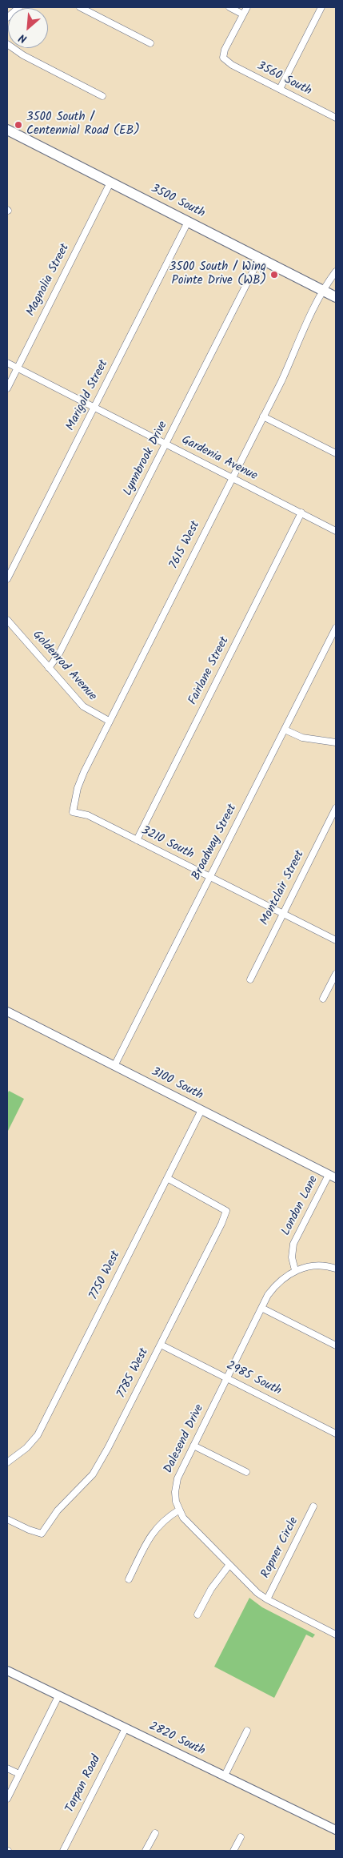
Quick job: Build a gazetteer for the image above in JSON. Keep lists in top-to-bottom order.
{
  "streets": {
    "main road": ["3500 South"],
    "street": [
      "3560 South",
      "Magnolia Street",
      "Marigold Street",
      "Lynnbrook Drive",
      "Gardenia Avenue",
      "7615 West",
      "Goldenrod Avenue",
      "Fairlane Street",
      "Broadway Street",
      "3210 South",
      "Montclair Street",
      "3100 South",
      "London Lane",
      "7750 West",
      "7785 West",
      "2985 South",
      "Dalesend Drive",
      "Ropner Circle",
      "2820 South",
      "Tarpan Road"
    ]
  },
  "crossings": [
    ["3500 South", "Magnolia Street"],
    ["3500 South", "Marigold Street"],
    ["3500 South", "Lynnbrook Drive"],
    ["3500 South", "7615 West"],
    ["Magnolia Street", "Gardenia Avenue"],
    ["Marigold Street", "Gardenia Avenue"],
    ["Lynnbrook Drive", "Gardenia Avenue"],
    ["Lynnbrook Drive", "Goldenrod Avenue"],
    ["Gardenia Avenue", "7615 West"],
    ["Gardenia Avenue", "Fairlane Street"],
    ["7615 West", "Goldenrod Avenue"],
    ["7615 West", "3210 South"],
    ["Fairlane Street", "3210 South"],
    ["Broadway Street", "3210 South"],
    ["Broadway Street", "3100 South"],
    ["3210 South", "Montclair Street"],
    ["3100 South", "London Lane"],
    ["3100 South", "7750 West"],
    ["London Lane", "Dalesend Drive"],
    ["7750 West", "7785 West"],
    ["7785 West", "2985 South"],
    ["2985 South", "Dalesend Drive"],
    ["Dalesend Drive", "Ropner Circle"],
    ["2820 South", "Tarpan Road"]
  ],
  "places": ["3500 South / Centennial Road (EB)", "3500 South / Wing Pointe Drive (WB)"],
  "north": "bottom left"
}
